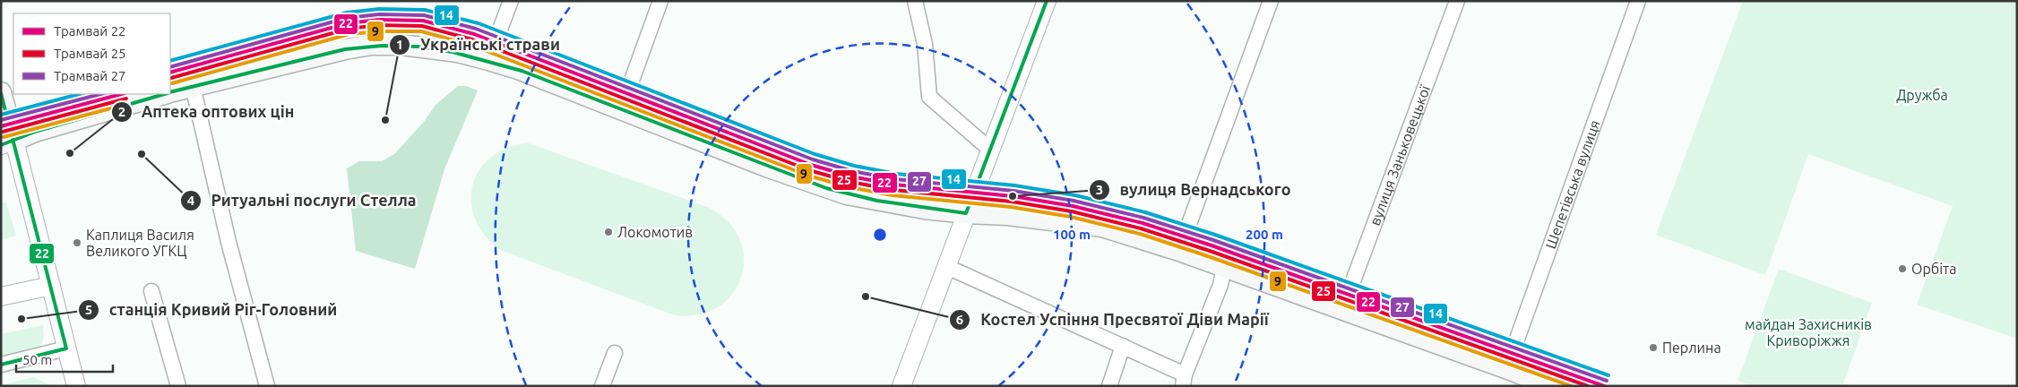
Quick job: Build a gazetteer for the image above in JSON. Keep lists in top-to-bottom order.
{
  "streets": {
    "street": ["вулиця Заньковецької", "Шепетівська вулиця"]
  },
  "parks": ["Дружба", "майдан Захисників Криворіжжя"],
  "places": [
    "Українські страви",
    "Аптека оптових цін",
    "Ритуальні послуги Стелла",
    "вулиця Вернадського",
    "Локомотив",
    "Каплиця Василя Великого УГКЦ",
    "Орбіта",
    "Костел Успіння Пресвятої Діви Марії",
    "станція Кривий Ріг-Головний",
    "Перлина"
  ],
  "lines": [
    "transit line 22",
    "transit line 14",
    "tram line 27",
    "tram line 22",
    "tram line 25",
    "transit line 9"
  ],
  "legend": ["Трамвай 22", "Трамвай 25", "Трамвай 27"],
  "scale_bar": "50 m",
  "rings": ["100 m", "200 m"]
}
